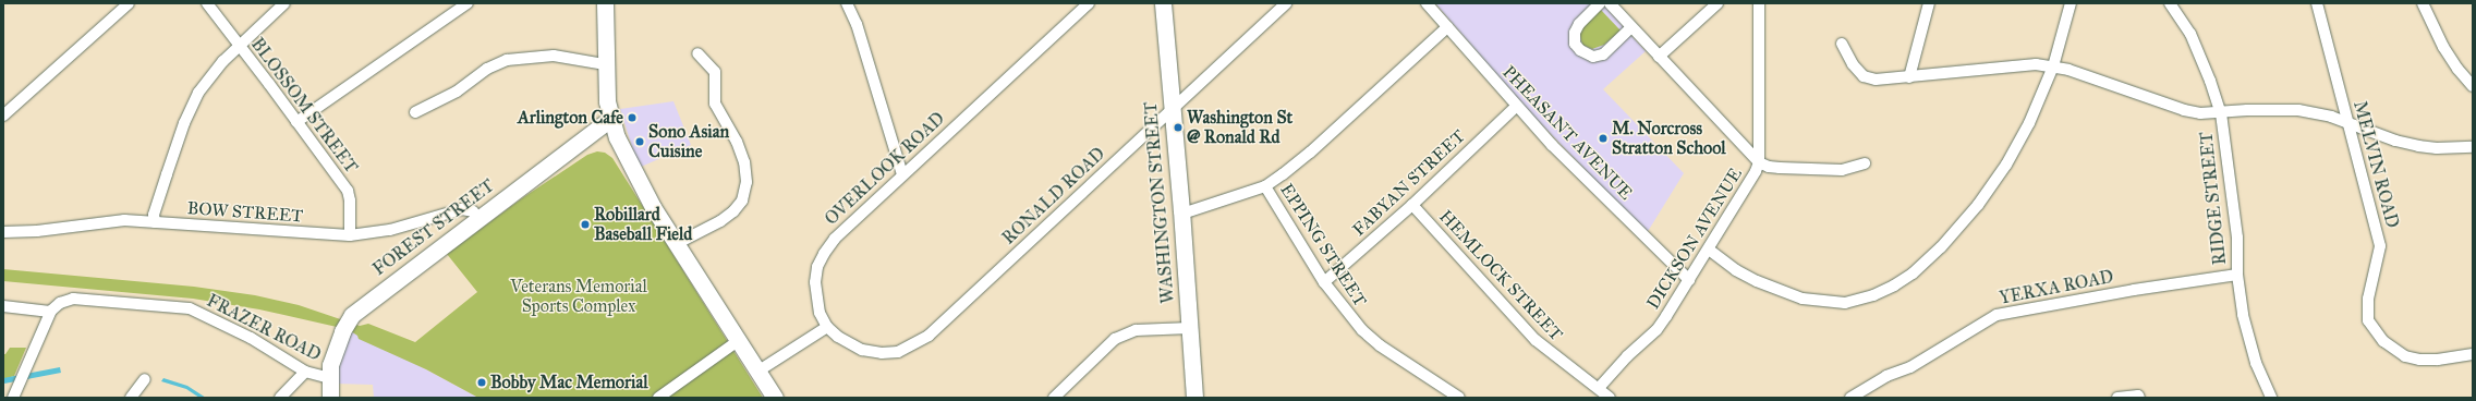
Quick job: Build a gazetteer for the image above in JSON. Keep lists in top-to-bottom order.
{
  "streets": {
    "street": [
      "BLOSSOM STREET",
      "PHEASANT AVENUE",
      "MELVIN ROAD",
      "OVERLOOK ROAD",
      "FABYAN STREET",
      "RONALD ROAD",
      "RIDGE STREET",
      "WASHINGTON STREET",
      "BOW STREET",
      "FOREST STREET",
      "DICKSON AVENUE",
      "EPPING STREET",
      "HEMLOCK STREET",
      "YERXA ROAD",
      "FRAZER ROAD"
    ]
  },
  "crossings": [
    ["BLOSSOM STREET", "BOW STREET"],
    ["PHEASANT AVENUE", "FABYAN STREET"],
    ["PHEASANT AVENUE", "DICKSON AVENUE"],
    ["OVERLOOK ROAD", "RONALD ROAD"],
    ["FABYAN STREET", "EPPING STREET"],
    ["FABYAN STREET", "HEMLOCK STREET"],
    ["RONALD ROAD", "WASHINGTON STREET"],
    ["RIDGE STREET", "YERXA ROAD"],
    ["BOW STREET", "FOREST STREET"],
    ["FOREST STREET", "FRAZER ROAD"],
    ["DICKSON AVENUE", "HEMLOCK STREET"]
  ],
  "parks": ["Veterans Memorial Sports Complex"],
  "places": [
    "Arlington Cafe",
    "Washington St @ Ronald Rd",
    "M. Norcross Stratton School",
    "Sono Asian Cuisine",
    "Robillard Baseball Field",
    "Bobby Mac Memorial"
  ]
}
